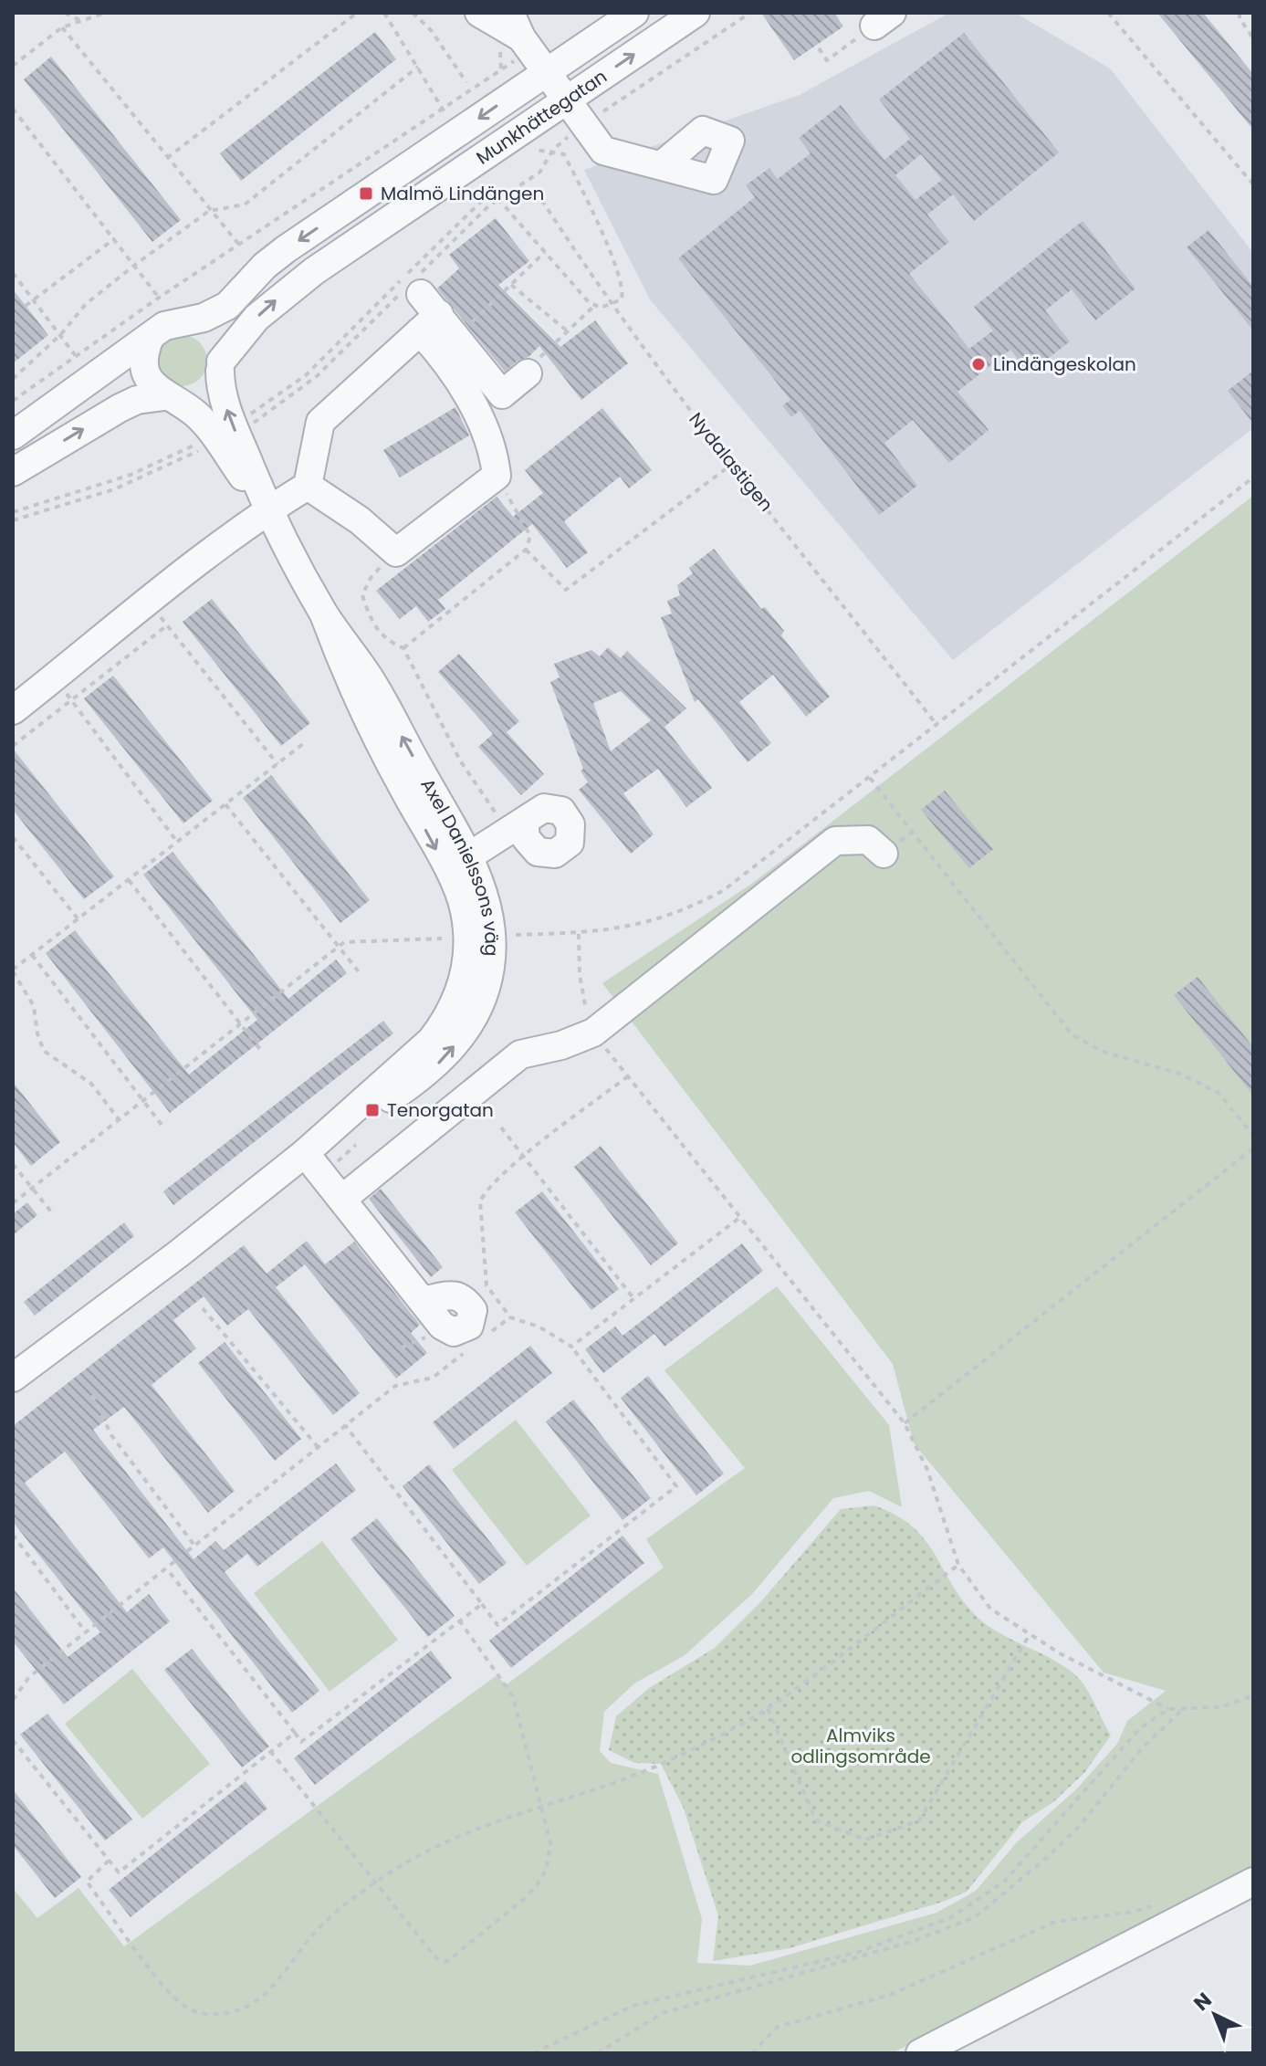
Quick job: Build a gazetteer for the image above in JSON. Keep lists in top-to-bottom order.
{
  "streets": {
    "street": ["Munkhättegatan", "Axel Danielssons väg"],
    "path": ["Nydalastigen"]
  },
  "crossings": [
    ["Munkhättegatan", "Axel Danielssons väg"]
  ],
  "parks": ["Almviks odlingsområde"],
  "places": {
    "transit": ["Malmö Lindängen", "Tenorgatan"],
    "other": ["Lindängeskolan"]
  },
  "north": "top left"
}
